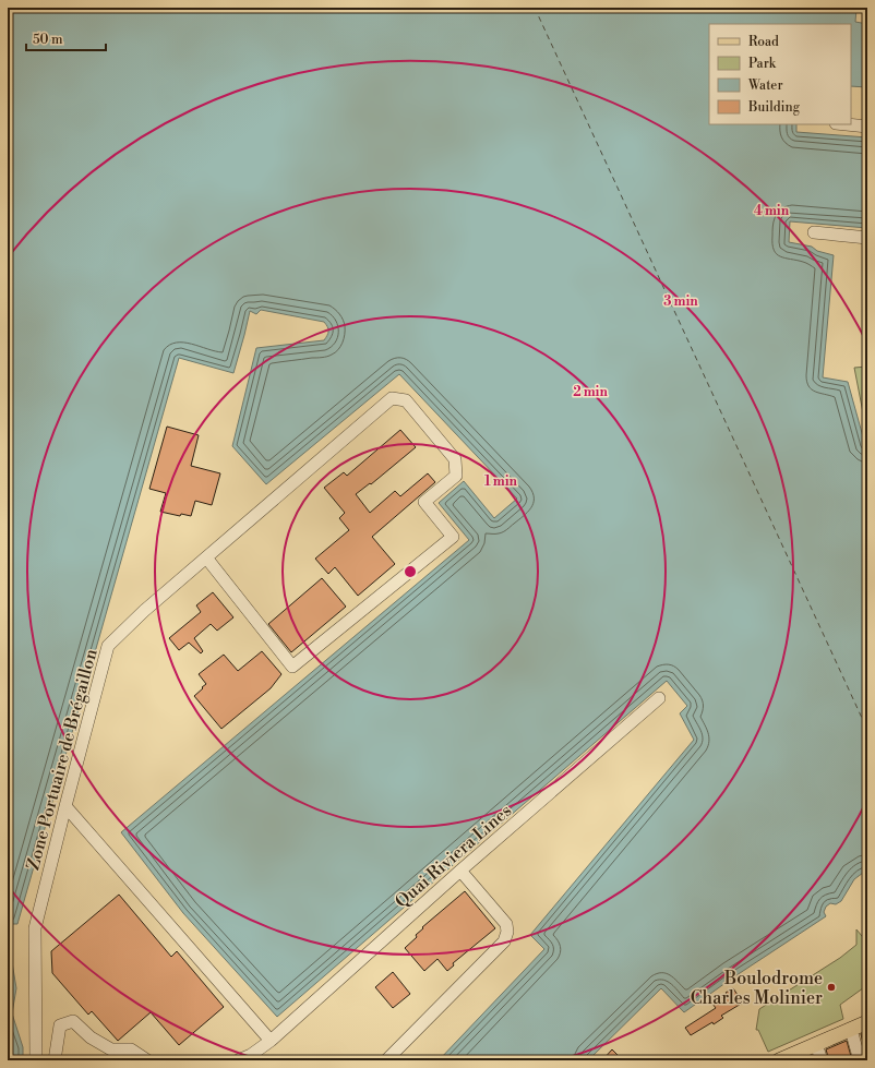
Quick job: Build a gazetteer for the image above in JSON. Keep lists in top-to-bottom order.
{
  "streets": {
    "street": ["Zone Portuaire de Brégaillon", "Quai Riviera Lines"]
  },
  "places": ["Boulodrome Charles Molinier"],
  "legend": [
    "Road",
    "Park",
    "Water",
    "Building"
  ],
  "scale_bar": "50 m",
  "rings": [
    "4 min",
    "3 min",
    "2 min",
    "1 min"
  ]
}
